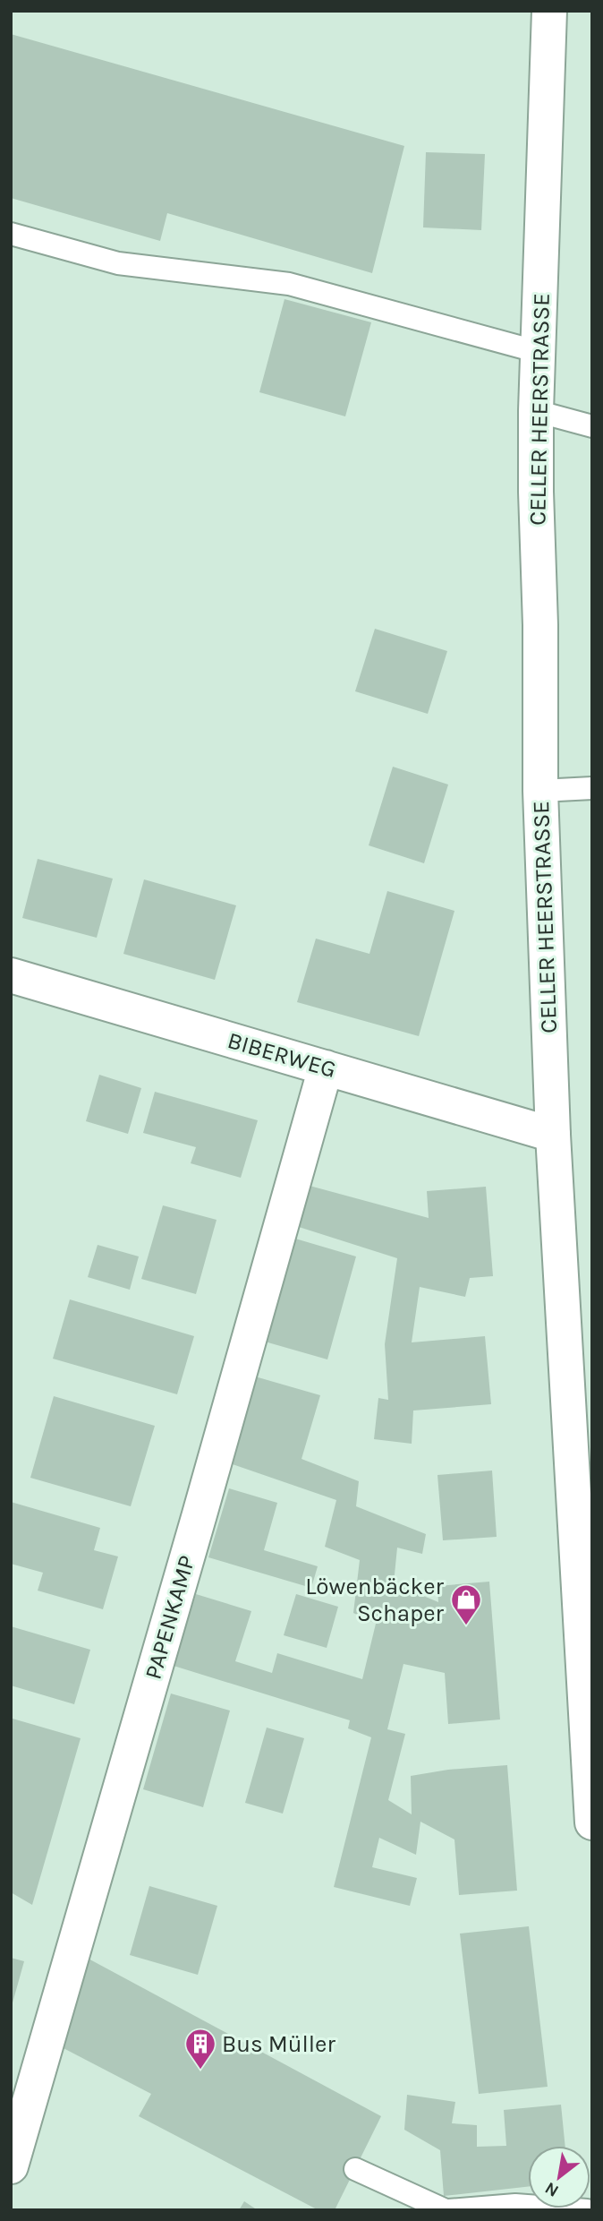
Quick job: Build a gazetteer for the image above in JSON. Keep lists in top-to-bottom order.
{
  "streets": {
    "main road": ["CELLER HEERSTRASSE", "BIBERWEG", "PAPENKAMP"]
  },
  "crossings": [
    ["CELLER HEERSTRASSE", "BIBERWEG"],
    ["BIBERWEG", "PAPENKAMP"]
  ],
  "places": {
    "shop": ["Löwenbäcker Schaper"],
    "building": ["Bus Müller"]
  },
  "north": "bottom left"
}
